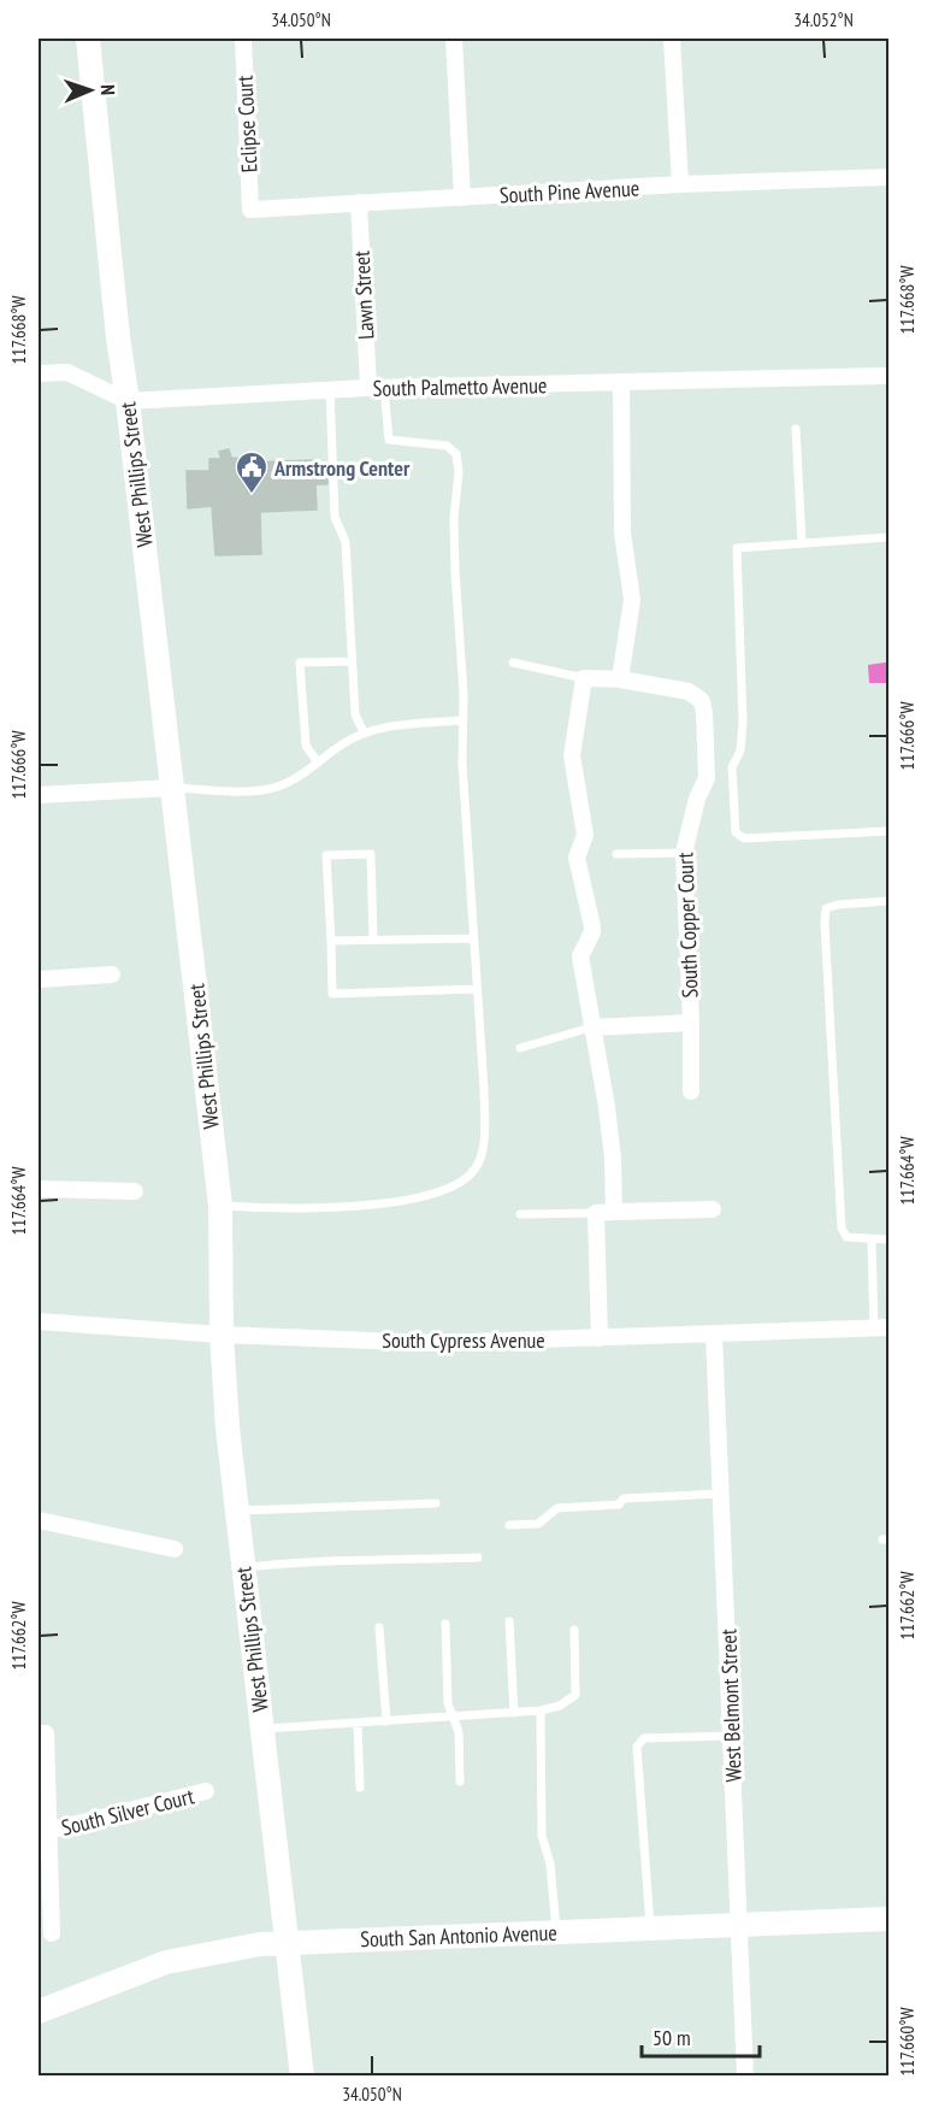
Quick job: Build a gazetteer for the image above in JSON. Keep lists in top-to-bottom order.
{
  "streets": {
    "street": [
      "Eclipse Court",
      "South Pine Avenue",
      "Lawn Street",
      "South Palmetto Avenue",
      "West Phillips Street",
      "South Copper Court",
      "South Cypress Avenue",
      "West Belmont Street",
      "South Silver Court",
      "South San Antonio Avenue"
    ]
  },
  "crossings": [
    ["Eclipse Court", "South Pine Avenue"],
    ["South Pine Avenue", "Lawn Street"],
    ["Lawn Street", "South Palmetto Avenue"],
    ["South Palmetto Avenue", "West Phillips Street"],
    ["West Phillips Street", "South Cypress Avenue"],
    ["West Phillips Street", "South San Antonio Avenue"],
    ["South Cypress Avenue", "West Belmont Street"],
    ["West Belmont Street", "South San Antonio Avenue"]
  ],
  "places": {
    "public building": ["Armstrong Center"]
  },
  "scale_bar": "50 m",
  "north": "right",
  "coordinates": [
    "34.050°N",
    "34.052°N",
    "117.668°W",
    "117.666°W",
    "117.664°W",
    "117.662°W",
    "117.660°W"
  ]
}
